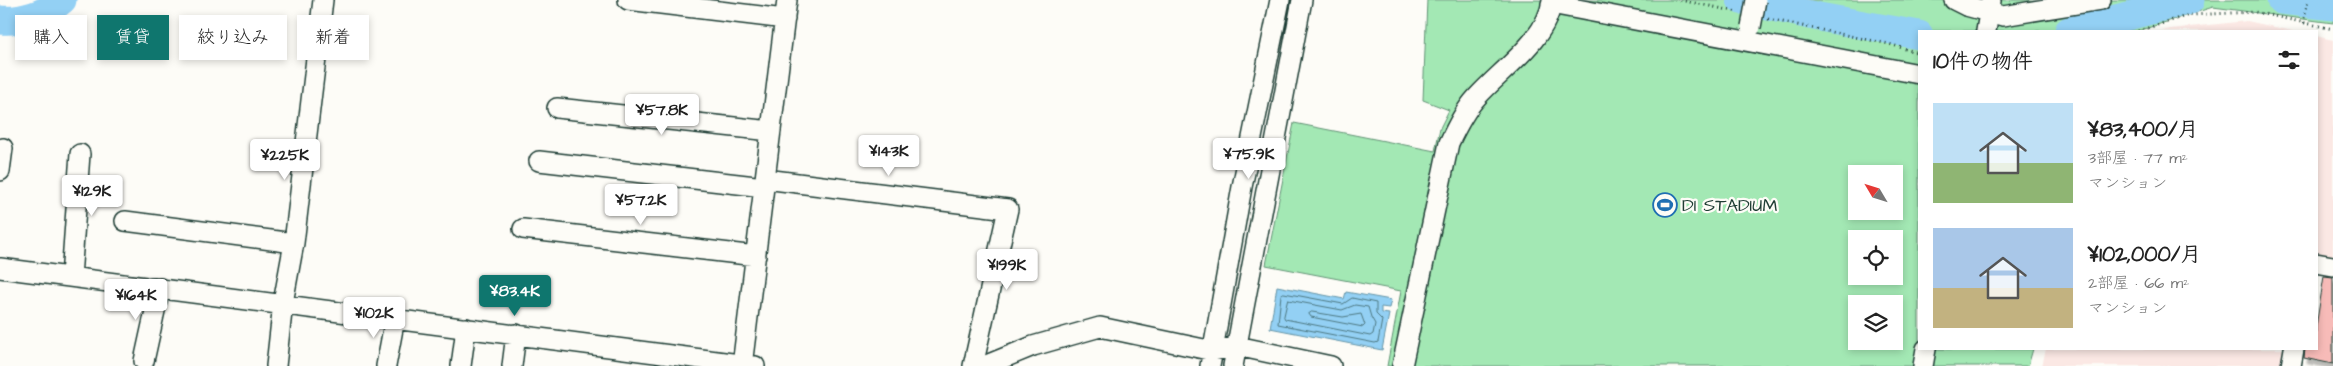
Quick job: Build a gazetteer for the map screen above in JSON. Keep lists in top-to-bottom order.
{
  "places": {
    "sports": ["DI STADIUM"]
  },
  "north": "top left",
  "page": {
    "chip": [
      "購入",
      "賃貸",
      "絞り込み",
      "新着"
    ],
    "heading": "10件の物件",
    "list": [
      {
        "name": "¥83,400/月",
        "note": "3部屋 · 77 m² · マンション"
      },
      {
        "name": "¥102,000/月",
        "note": "2部屋 · 66 m² · マンション"
      }
    ],
    "price": [
      "¥57.8K",
      "¥143K",
      "¥75.9K",
      "¥225K",
      "¥129K",
      "¥57.2K",
      "¥199K",
      "¥83.4K",
      "¥164K",
      "¥102K"
    ]
  }
}
